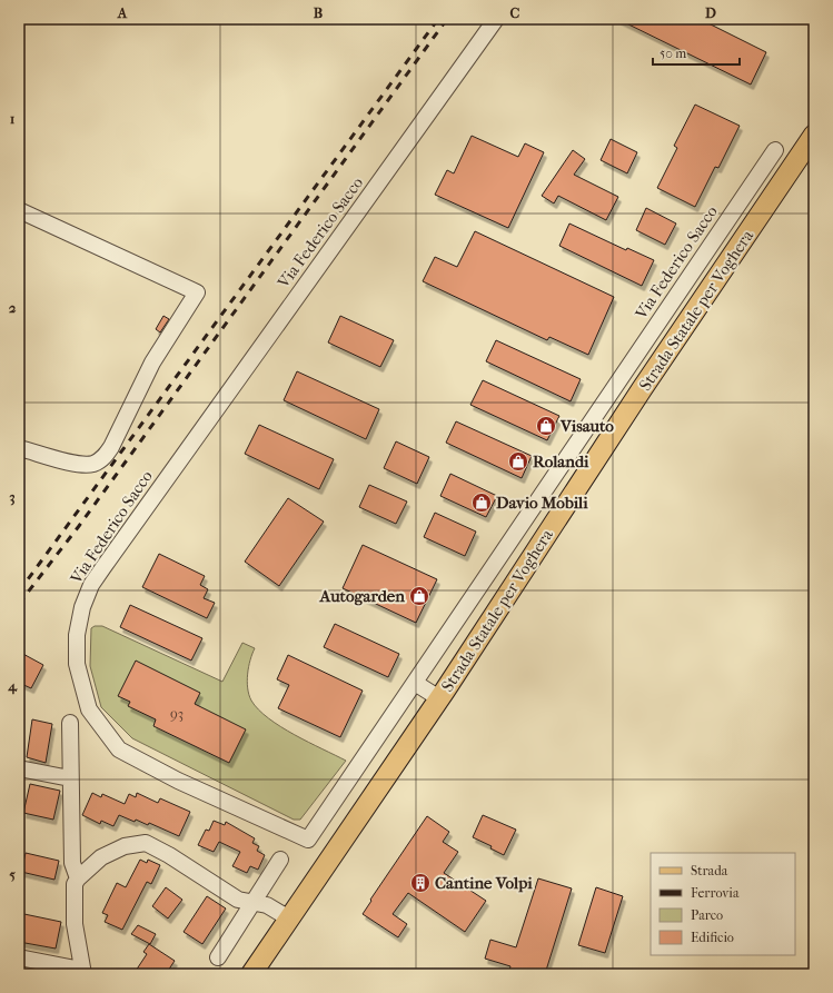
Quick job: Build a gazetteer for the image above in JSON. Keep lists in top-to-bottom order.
{
  "streets": {
    "main road": ["Strada Statale per Voghera"],
    "street": ["Via Federico Sacco"]
  },
  "places": {
    "shop": [
      "Visauto",
      "Rolandi",
      "Davio Mobili",
      "Autogarden"
    ],
    "building": ["Cantine Volpi"]
  },
  "house_numbers": ["93"],
  "legend": [
    "Strada",
    "Ferrovia",
    "Parco",
    "Edificio"
  ],
  "scale_bar": "50 m",
  "grid": {
    "columns": [
      "A",
      "B",
      "C",
      "D"
    ],
    "rows": [
      "1",
      "2",
      "3",
      "4",
      "5"
    ]
  }
}
